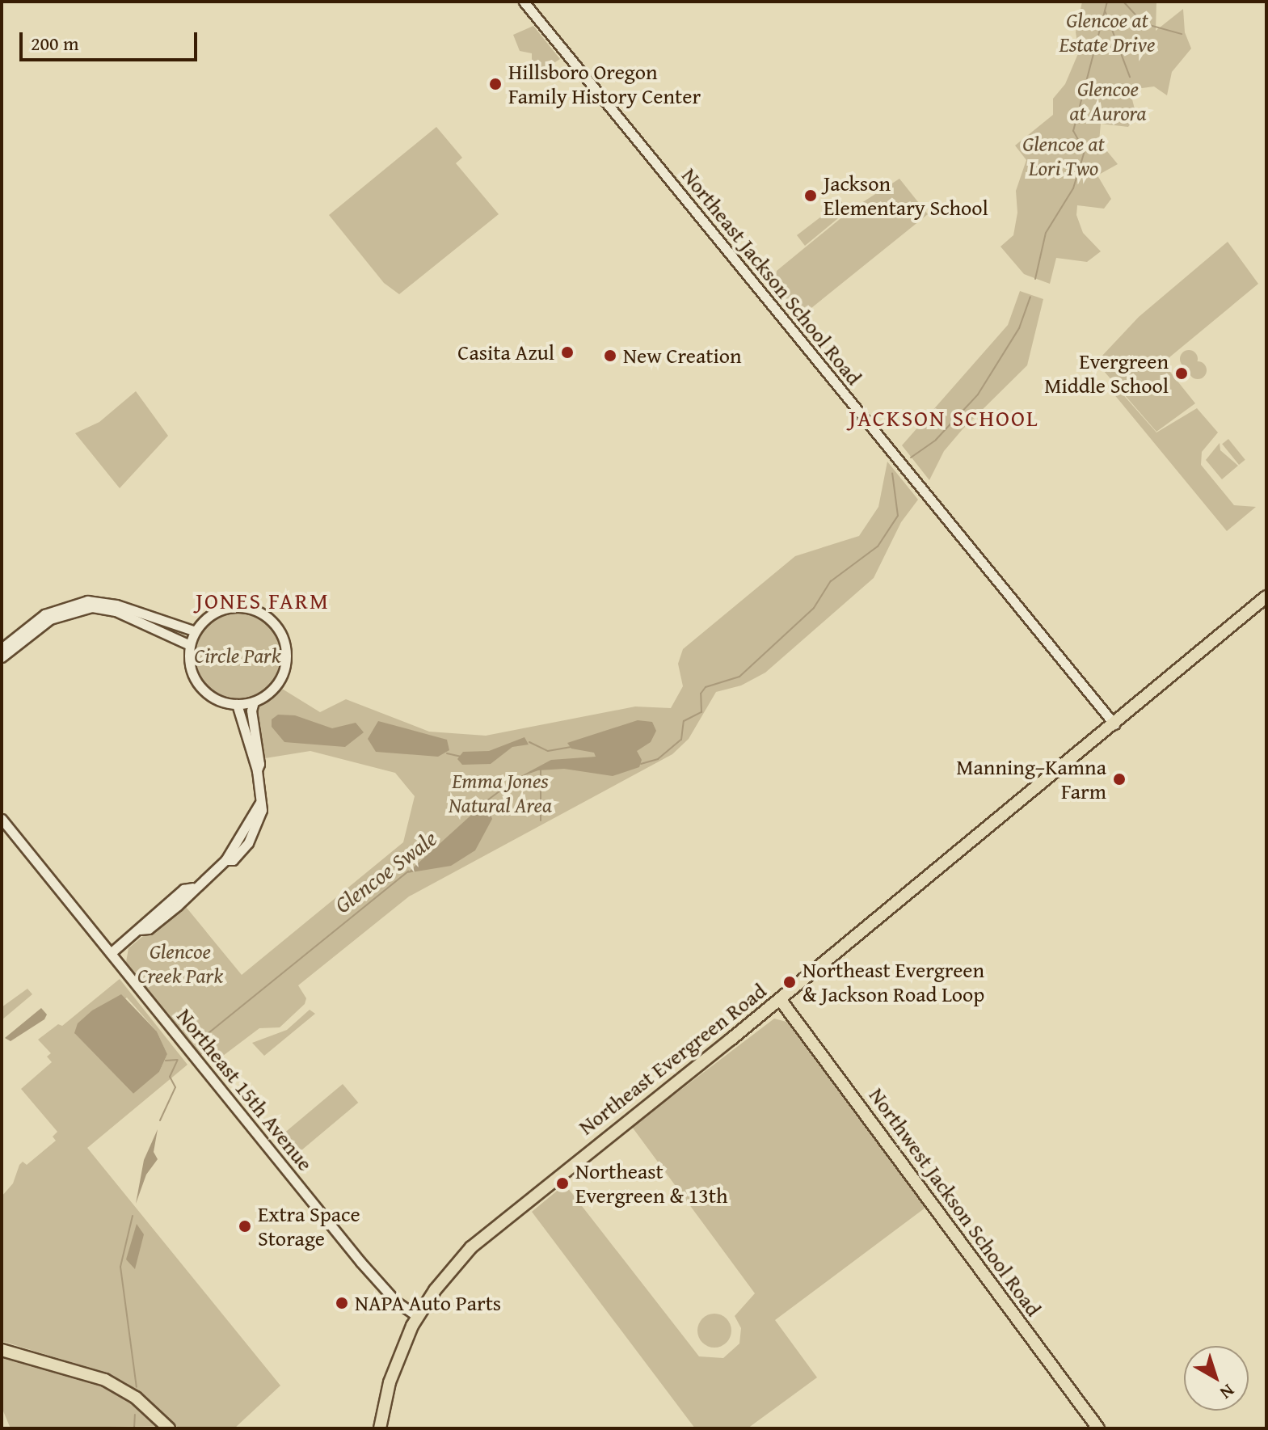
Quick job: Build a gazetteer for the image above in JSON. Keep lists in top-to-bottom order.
{
  "streets": {
    "main road": ["Northeast Evergreen Road", "Northwest Jackson School Road"],
    "street": ["Northeast Jackson School Road", "Northeast 15th Avenue"]
  },
  "crossings": [
    ["Northeast Jackson School Road", "Northeast Evergreen Road"],
    ["Northeast Evergreen Road", "Northeast 15th Avenue"],
    ["Northeast Evergreen Road", "Northwest Jackson School Road"]
  ],
  "districts": ["JACKSON SCHOOL", "JONES FARM"],
  "water": ["Glencoe Swale"],
  "parks": [
    "Glencoe at Estate Drive",
    "Glencoe at Aurora",
    "Glencoe at Lori Two",
    "Circle Park",
    "Emma Jones Natural Area",
    "Glencoe Creek Park"
  ],
  "places": [
    "Hillsboro Oregon Family History Center",
    "Jackson Elementary School",
    "Casita Azul",
    "New Creation",
    "Evergreen Middle School",
    "Manning–Kamna Farm",
    "Northeast Evergreen & Jackson Road Loop",
    "Northeast Evergreen & 13th",
    "Extra Space Storage",
    "NAPA Auto Parts"
  ],
  "scale_bar": "200 m",
  "north": "bottom right"
}
